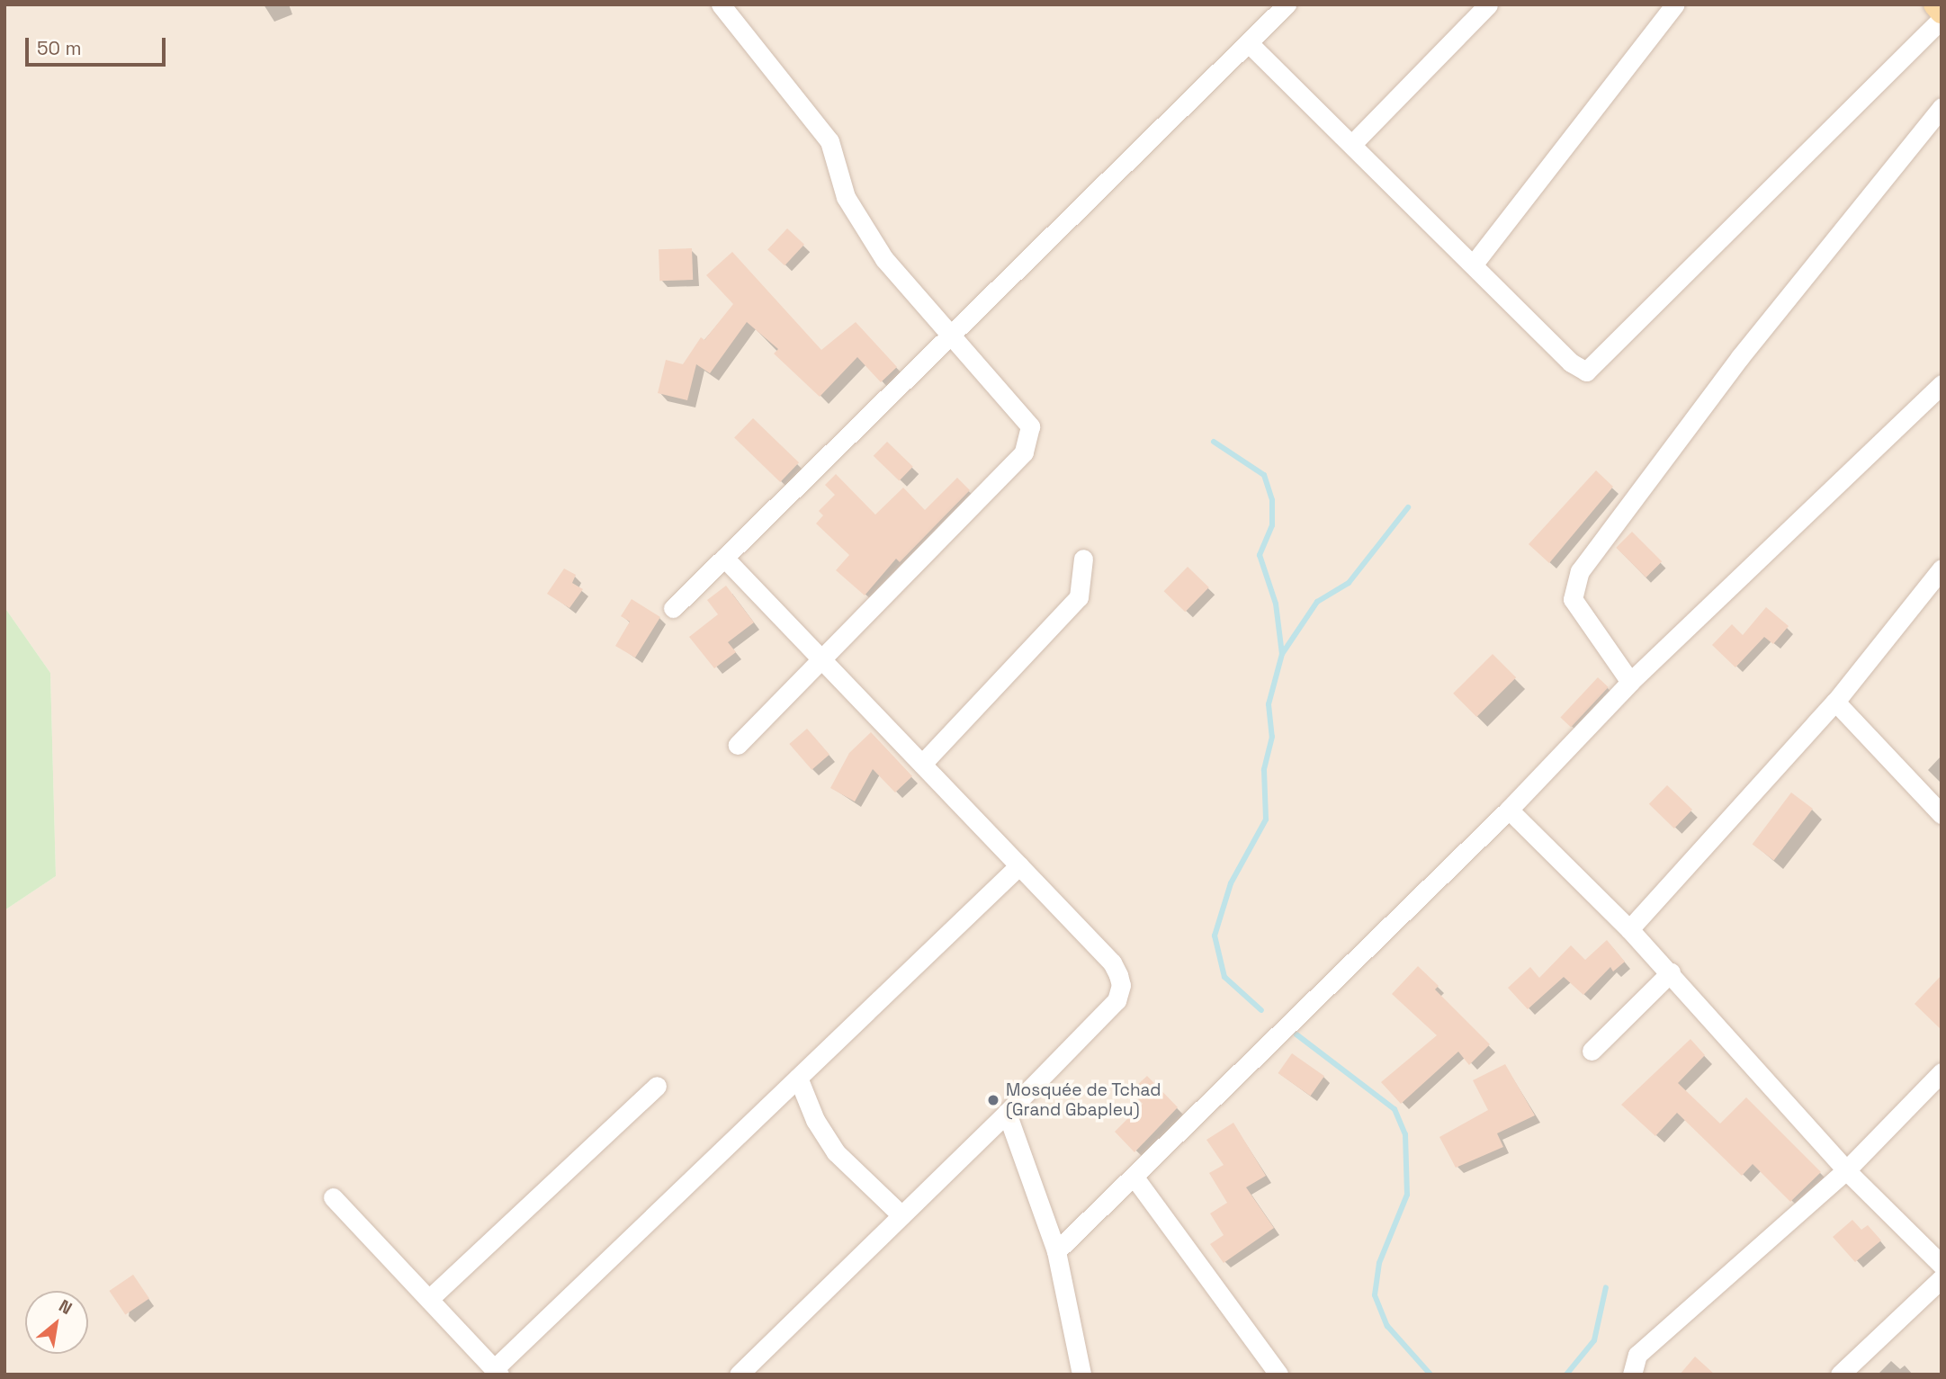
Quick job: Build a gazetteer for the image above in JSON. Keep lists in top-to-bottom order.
{
  "places": ["Mosquée de Tchad (Grand Gbapleu)"],
  "scale_bar": "50 m",
  "north": "top right"
}
